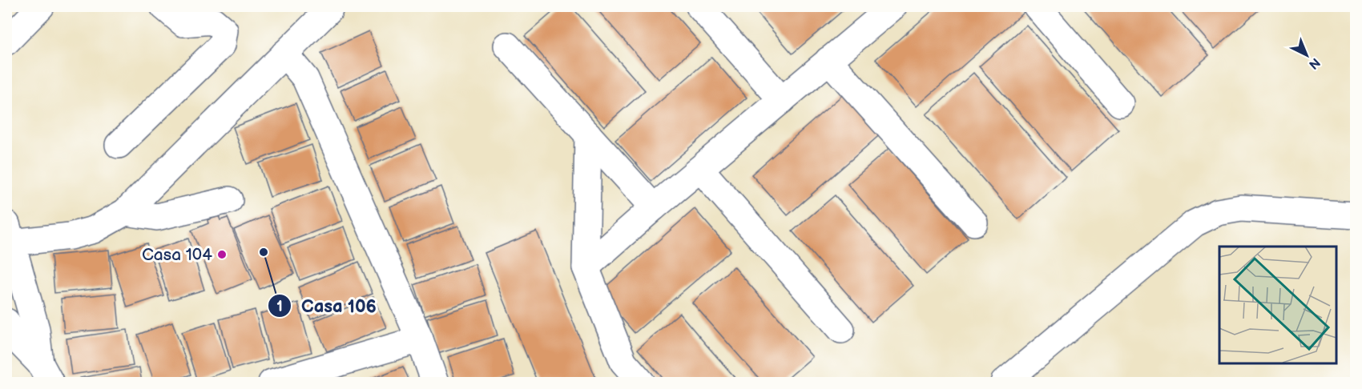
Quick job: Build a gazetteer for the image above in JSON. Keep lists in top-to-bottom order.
{
  "places": ["Casa 106", "Casa 104"],
  "north": "bottom right"
}
